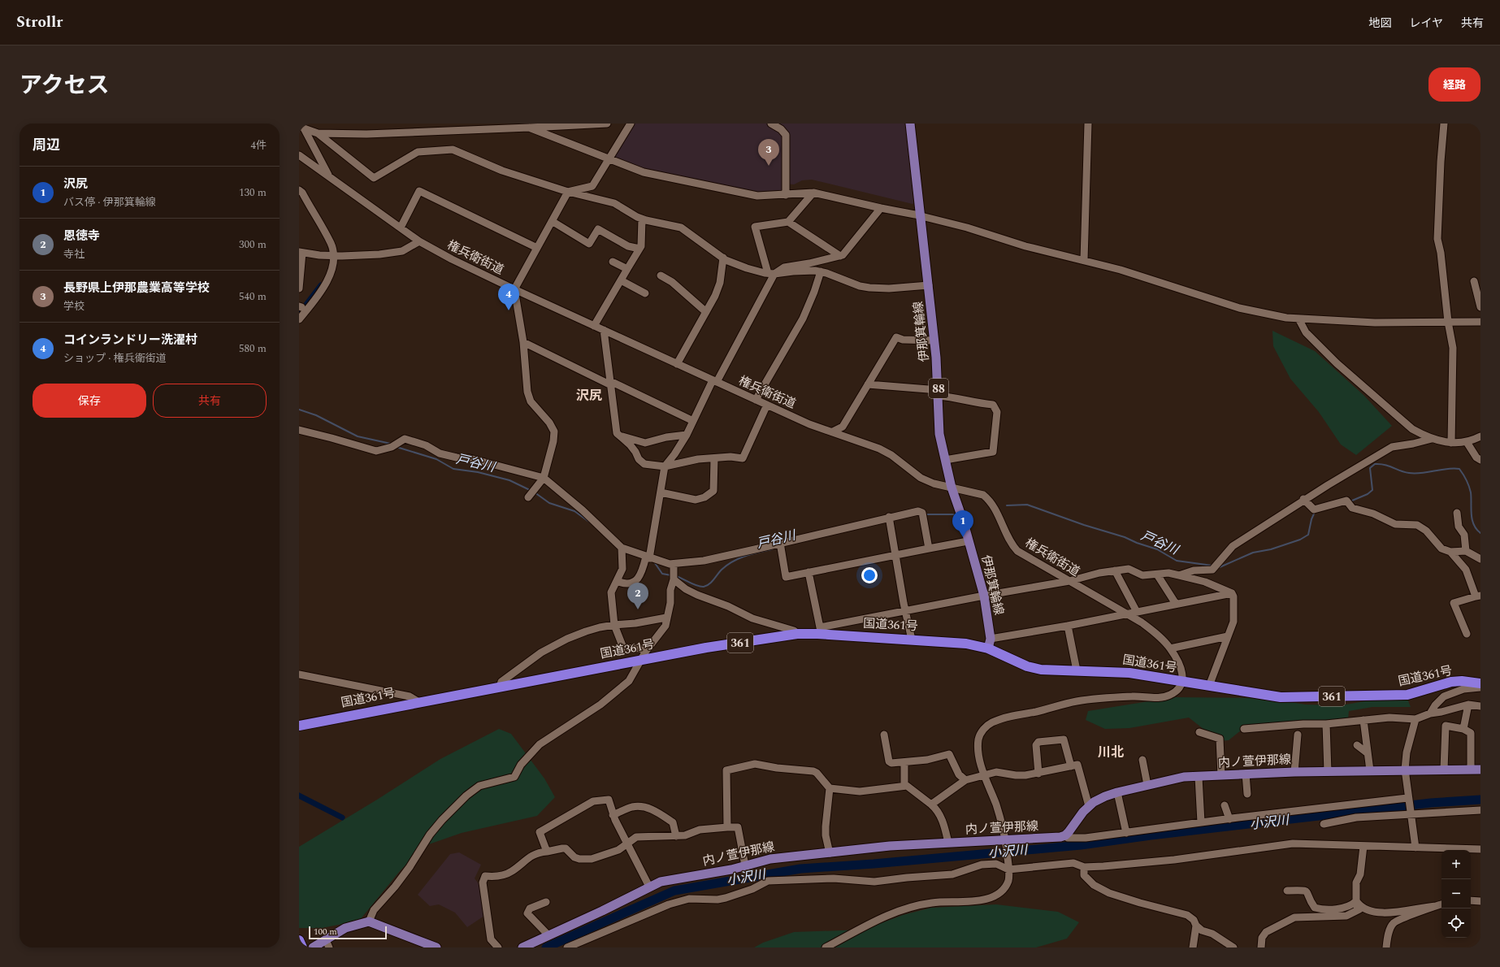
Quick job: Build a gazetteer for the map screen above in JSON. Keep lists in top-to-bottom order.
{
  "streets": {
    "highway": ["国道361号", "361"],
    "main road": ["伊那箕輪線", "88", "内ノ萱伊那線"],
    "street": ["権兵衛街道"]
  },
  "crossings": [
    ["権兵衛街道", "伊那箕輪線"],
    ["権兵衛街道", "国道361号"],
    ["伊那箕輪線", "国道361号"]
  ],
  "districts": ["沢尻", "川北"],
  "water": ["戸谷川", "小沢川"],
  "scale_bar": "100 m",
  "page": {
    "header": "Strollr",
    "nav": ["地図", "レイヤ", "共有"],
    "title": "アクセス",
    "buttons": [
      "経路",
      ["保存", "共有"]
    ],
    "heading": ["周辺", "4件"],
    "pins": [
      "3",
      "4",
      "1",
      "2"
    ],
    "list": [
      {
        "mark": "1",
        "name": "沢尻",
        "note": "バス停 · 伊那箕輪線",
        "value": "130 m"
      },
      {
        "mark": "2",
        "name": "恩徳寺",
        "note": "寺社",
        "value": "300 m"
      },
      {
        "mark": "3",
        "name": "長野県上伊那農業高等学校",
        "note": "学校",
        "value": "540 m"
      },
      {
        "mark": "4",
        "name": "コインランドリー洗濯村",
        "note": "ショップ · 権兵衛街道",
        "value": "580 m"
      }
    ],
    "map_buttons": ["+", "−"],
    "scale": "100 m"
  }
}
